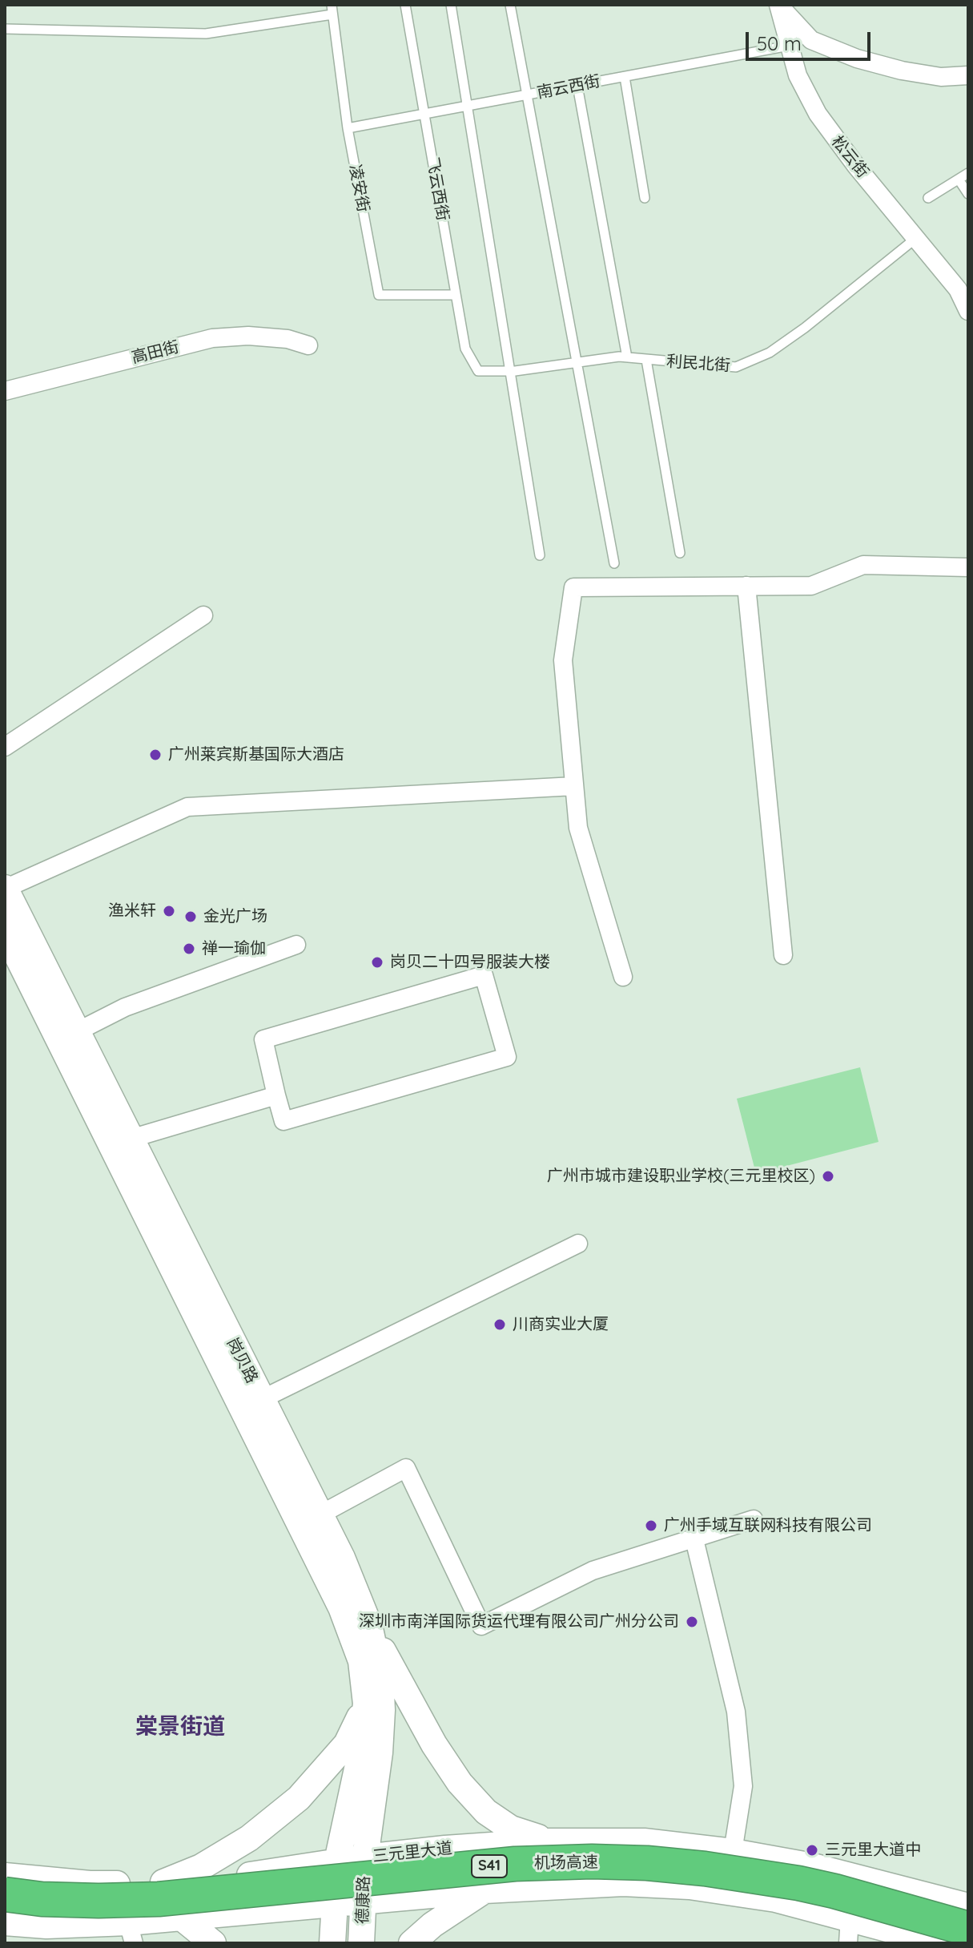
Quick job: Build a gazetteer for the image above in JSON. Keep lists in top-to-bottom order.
{
  "streets": {
    "highway": ["机场高速", "S41"],
    "main road": ["岗贝路", "三元里大道", "德康路"],
    "street": ["松云街", "高田街"],
    "lane": [
      "南云西街",
      "凌安街",
      "飞云西街",
      "利民北街"
    ]
  },
  "crossings": [
    ["南云西街", "松云街"],
    ["南云西街", "凌安街"],
    ["南云西街", "飞云西街"],
    ["松云街", "利民北街"],
    ["凌安街", "飞云西街"],
    ["飞云西街", "利民北街"],
    ["岗贝路", "三元里大道"],
    ["岗贝路", "德康路"],
    ["三元里大道", "德康路"]
  ],
  "districts": ["棠景街道"],
  "places": [
    "广州莱宾斯基国际大酒店",
    "渔米轩",
    "金光广场",
    "禅一瑜伽",
    "岗贝二十四号服装大楼",
    "广州市城市建设职业学校(三元里校区)",
    "川商实业大厦",
    "广州手域互联网科技有限公司",
    "深圳市南洋国际货运代理有限公司广州分公司",
    "三元里大道中"
  ],
  "scale_bar": "50 m"
}
